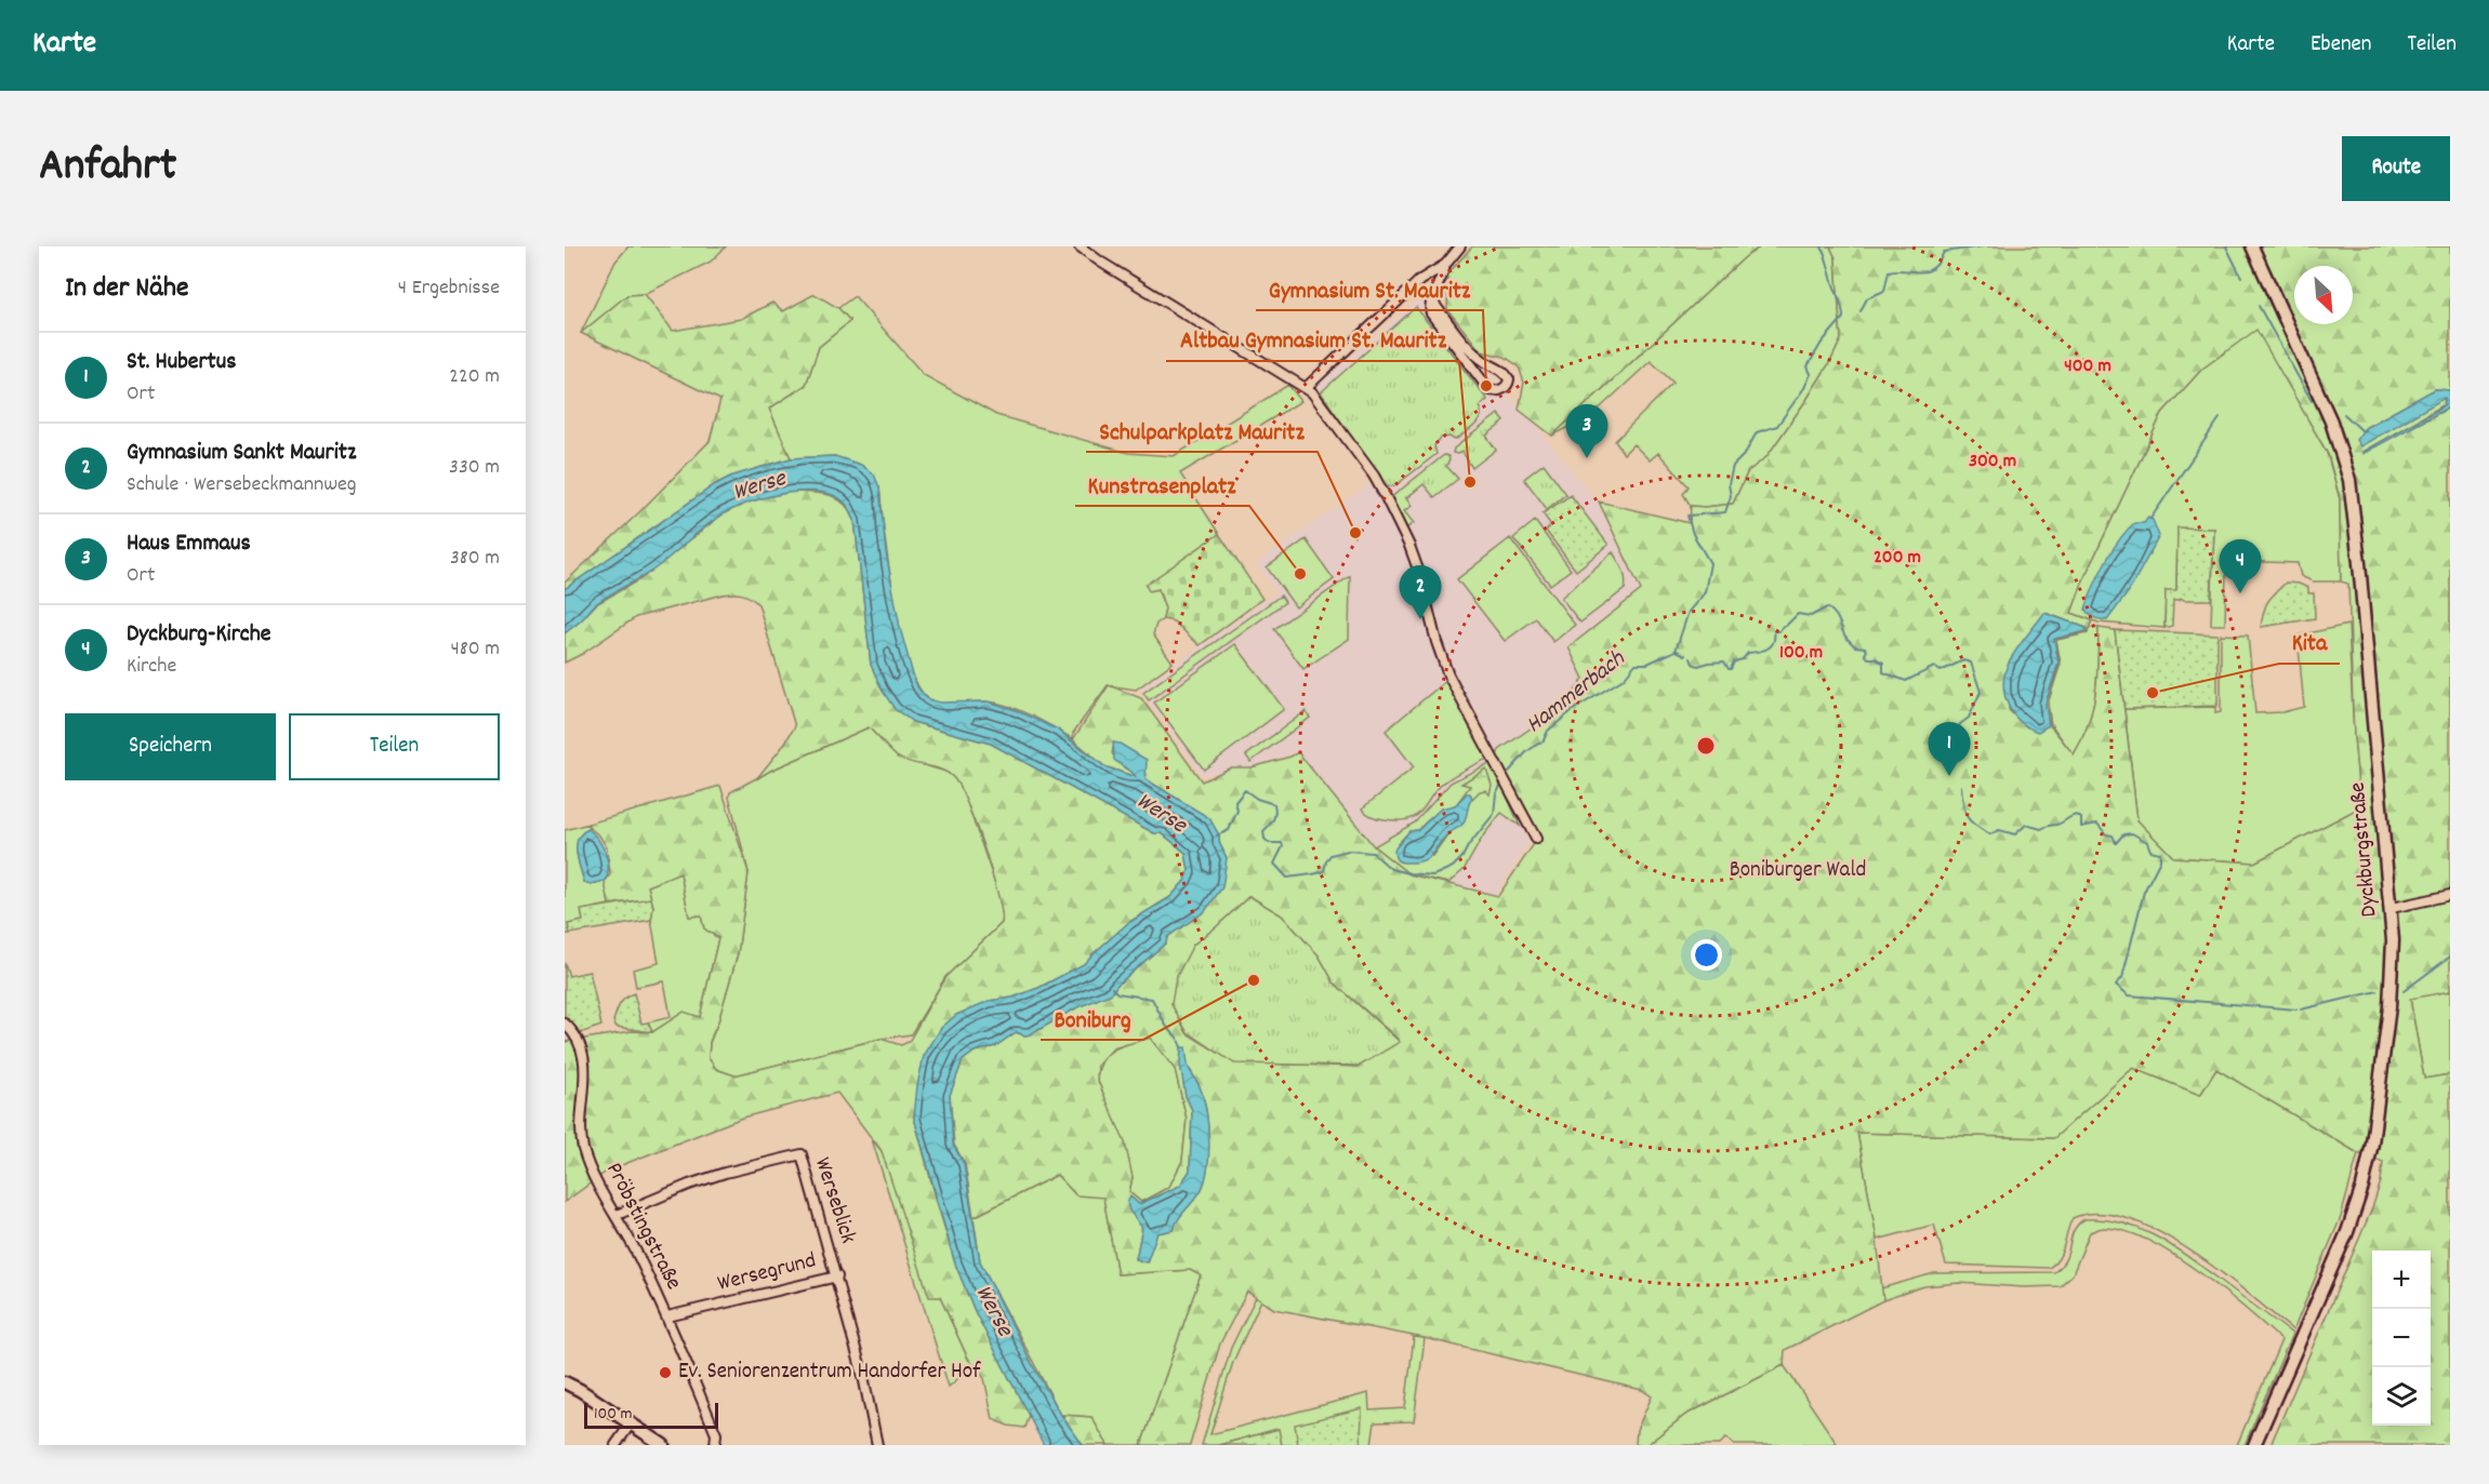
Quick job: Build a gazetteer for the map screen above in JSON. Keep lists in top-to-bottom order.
{
  "streets": {
    "street": [
      "Dyckburgstraße",
      "Werseblick",
      "Pröbstingstraße",
      "Wersegrund"
    ]
  },
  "crossings": [
    ["Werseblick", "Pröbstingstraße"],
    ["Werseblick", "Wersegrund"],
    ["Pröbstingstraße", "Wersegrund"]
  ],
  "water": ["Werse", "Hammerbach"],
  "parks": ["Boniburger Wald"],
  "places": [
    "Gymnasium St. Mauritz",
    "Altbau Gymnasium St. Mauritz",
    "Schulparkplatz Mauritz",
    "Kunstrasenplatz",
    "Kita",
    "Boniburg",
    "Ev. Seniorenzentrum Handorfer Hof"
  ],
  "scale_bar": "100 m",
  "north": "bottom right",
  "page": {
    "header": "Karte",
    "nav": ["Karte", "Ebenen", "Teilen"],
    "title": "Anfahrt",
    "buttons": [
      "Route",
      ["Speichern", "Teilen"]
    ],
    "heading": ["In der Nähe", "4 Ergebnisse"],
    "list": [
      {
        "mark": "1",
        "name": "St. Hubertus",
        "note": "Ort",
        "value": "220 m"
      },
      {
        "mark": "2",
        "name": "Gymnasium Sankt Mauritz",
        "note": "Schule · Wersebeckmannweg",
        "value": "330 m"
      },
      {
        "mark": "3",
        "name": "Haus Emmaus",
        "note": "Ort",
        "value": "380 m"
      },
      {
        "mark": "4",
        "name": "Dyckburg-Kirche",
        "note": "Kirche",
        "value": "480 m"
      }
    ],
    "pins": [
      "3",
      "4",
      "2",
      "1"
    ],
    "map_buttons": ["+", "−"],
    "scale": "100 m"
  },
  "rings": [
    "400 m",
    "300 m",
    "200 m",
    "100 m"
  ]
}
